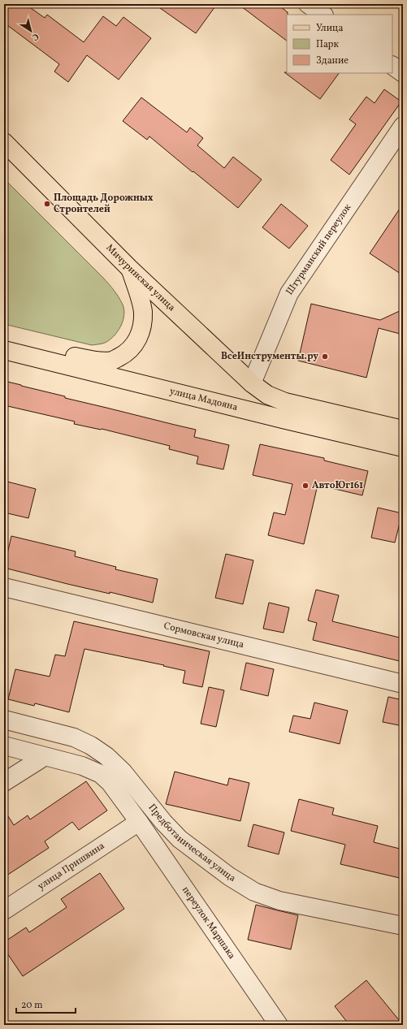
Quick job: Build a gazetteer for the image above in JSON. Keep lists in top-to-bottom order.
{
  "streets": {
    "main road": ["Мичуринская улица", "улица Мадояна"],
    "street": [
      "Штурманский переулок",
      "Сормовская улица",
      "Предботаническая улица",
      "улица Пришвина",
      "переулок Маршака"
    ]
  },
  "crossings": [
    ["Штурманский переулок", "Мичуринская улица"],
    ["Предботаническая улица", "улица Пришвина"],
    ["Предботаническая улица", "переулок Маршака"],
    ["улица Пришвина", "переулок Маршака"]
  ],
  "places": ["Площадь Дорожных Строителей", "ВсеИнструменты.ру", "АвтоЮг161"],
  "legend": ["Улица", "Парк", "Здание"],
  "scale_bar": "20 m",
  "north": "bottom right"
}
